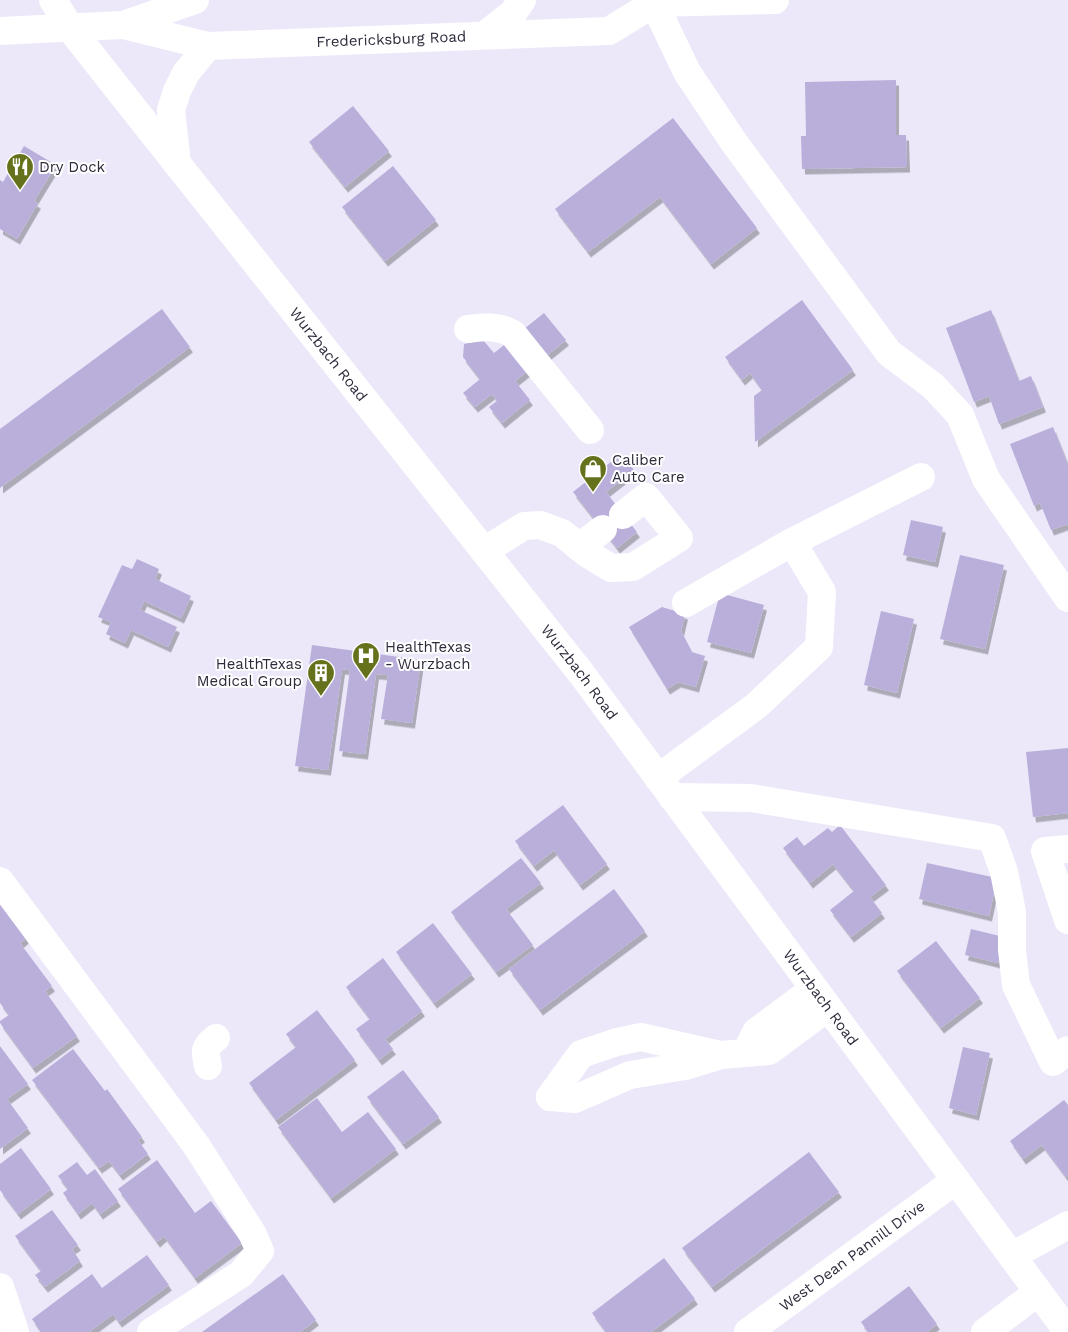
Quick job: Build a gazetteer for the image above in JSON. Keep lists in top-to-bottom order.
{
  "streets": {
    "main road": ["Fredericksburg Road", "Wurzbach Road", "West Dean Pannill Drive"]
  },
  "crossings": [
    ["Fredericksburg Road", "Wurzbach Road"],
    ["Wurzbach Road", "West Dean Pannill Drive"]
  ],
  "places": {
    "restaurant": ["Dry Dock"],
    "shop": ["Caliber Auto Care"],
    "hospital": ["HealthTexas - Wurzbach"],
    "building": ["HealthTexas Medical Group"]
  }
}
